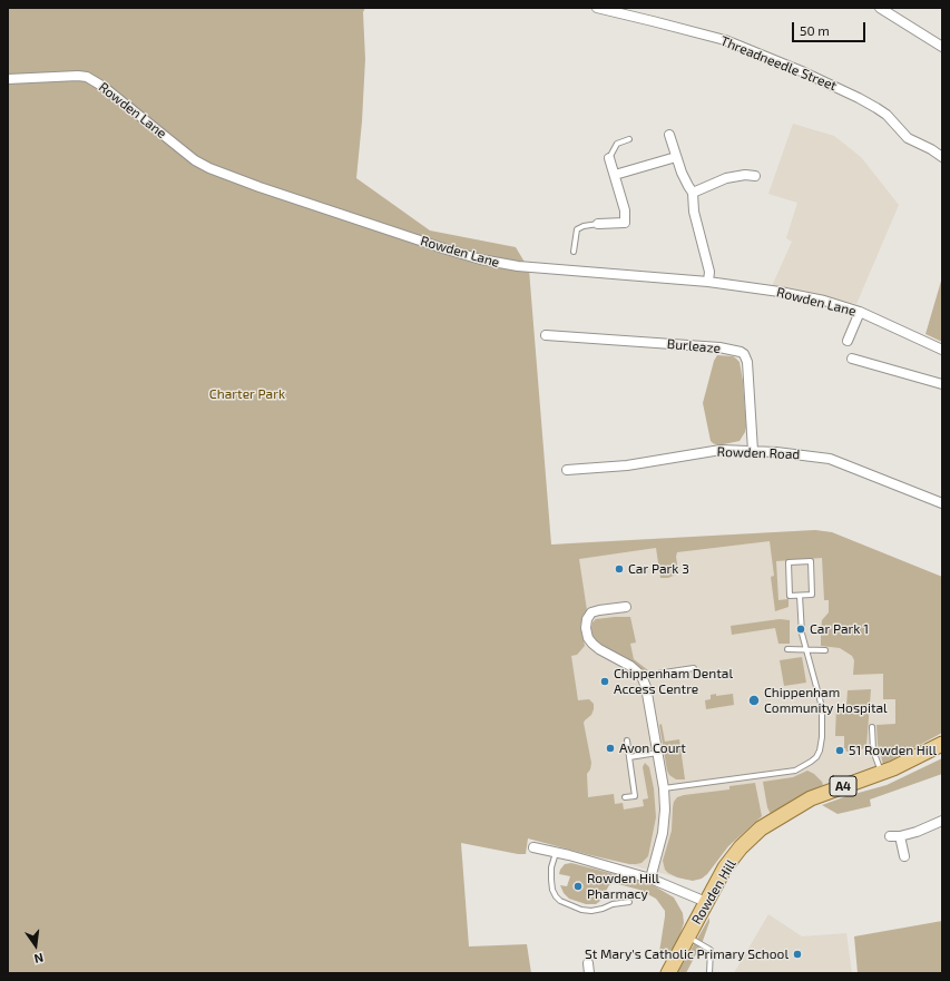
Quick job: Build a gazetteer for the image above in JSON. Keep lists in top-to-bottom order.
{
  "streets": {
    "main road": ["A4", "Rowden Hill"],
    "street": [
      "Threadneedle Street",
      "Rowden Lane",
      "Burleaze",
      "Rowden Road"
    ]
  },
  "crossings": [
    ["Burleaze", "Rowden Road"]
  ],
  "parks": ["Charter Park"],
  "places": [
    "Car Park 3",
    "Car Park 1",
    "Chippenham Dental Access Centre",
    "Chippenham Community Hospital",
    "Avon Court",
    "51 Rowden Hill",
    "Rowden Hill Pharmacy",
    "St Mary's Catholic Primary School"
  ],
  "scale_bar": "50 m",
  "north": "bottom"
}
